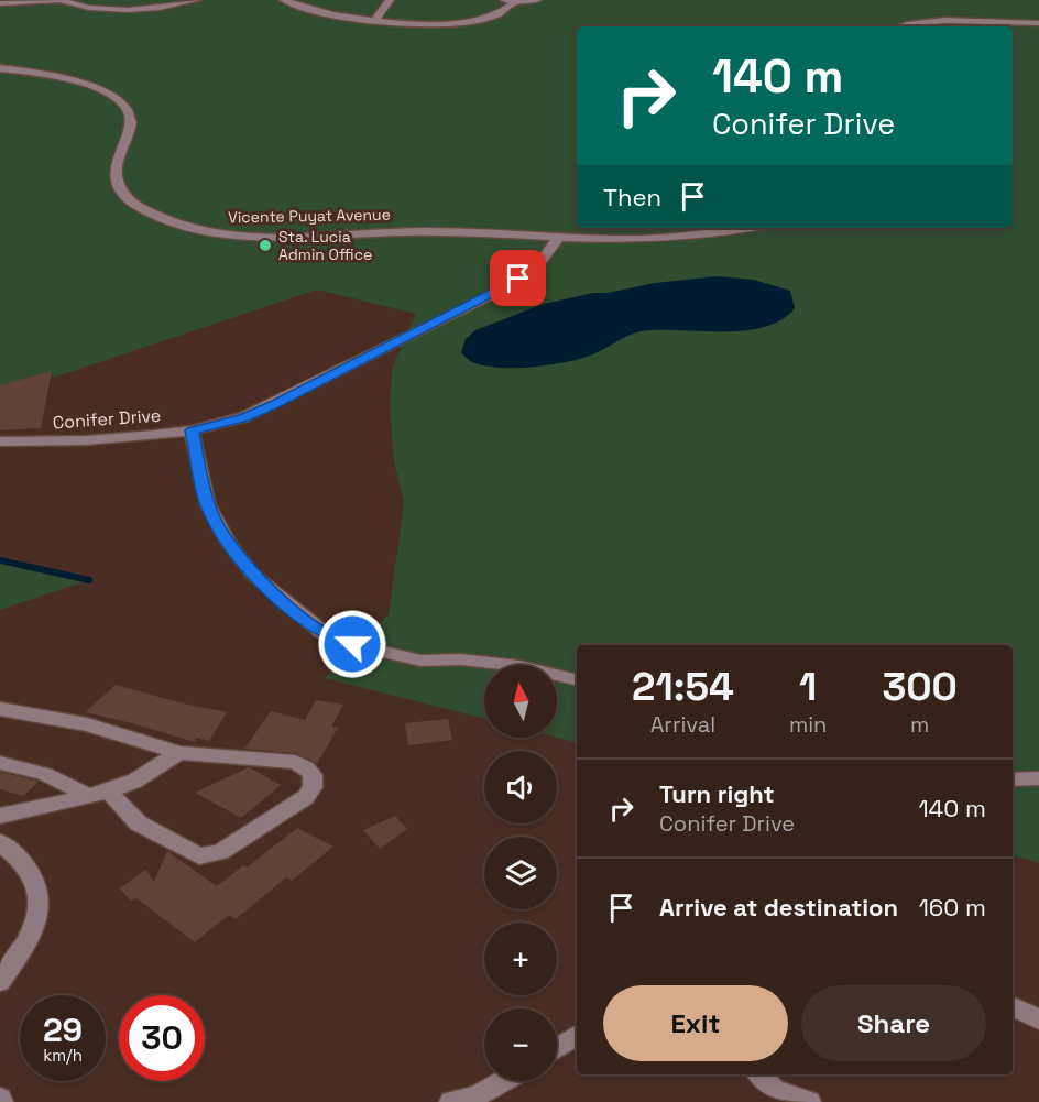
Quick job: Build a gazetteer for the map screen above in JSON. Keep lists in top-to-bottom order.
{
  "streets": {
    "street": ["Vicente Puyat Avenue", "Conifer Drive"]
  },
  "crossings": [
    ["Vicente Puyat Avenue", "Conifer Drive"]
  ],
  "places": ["Sta. Lucia Admin Office"],
  "north": "top",
  "page": {
    "turn": ["140 m", "Conifer Drive"],
    "then": "Then",
    "eta": [
      "21:54",
      "Arrival",
      "1",
      "min",
      "300",
      "m"
    ],
    "map_buttons": ["+", "−"],
    "list": [
      {
        "name": "Turn right",
        "note": "Conifer Drive",
        "value": "140 m"
      },
      {
        "name": "Arrive at destination",
        "value": "160 m"
      }
    ],
    "buttons": ["Exit", "Share"],
    "speed": "29 km/h",
    "limit": "30"
  }
}
